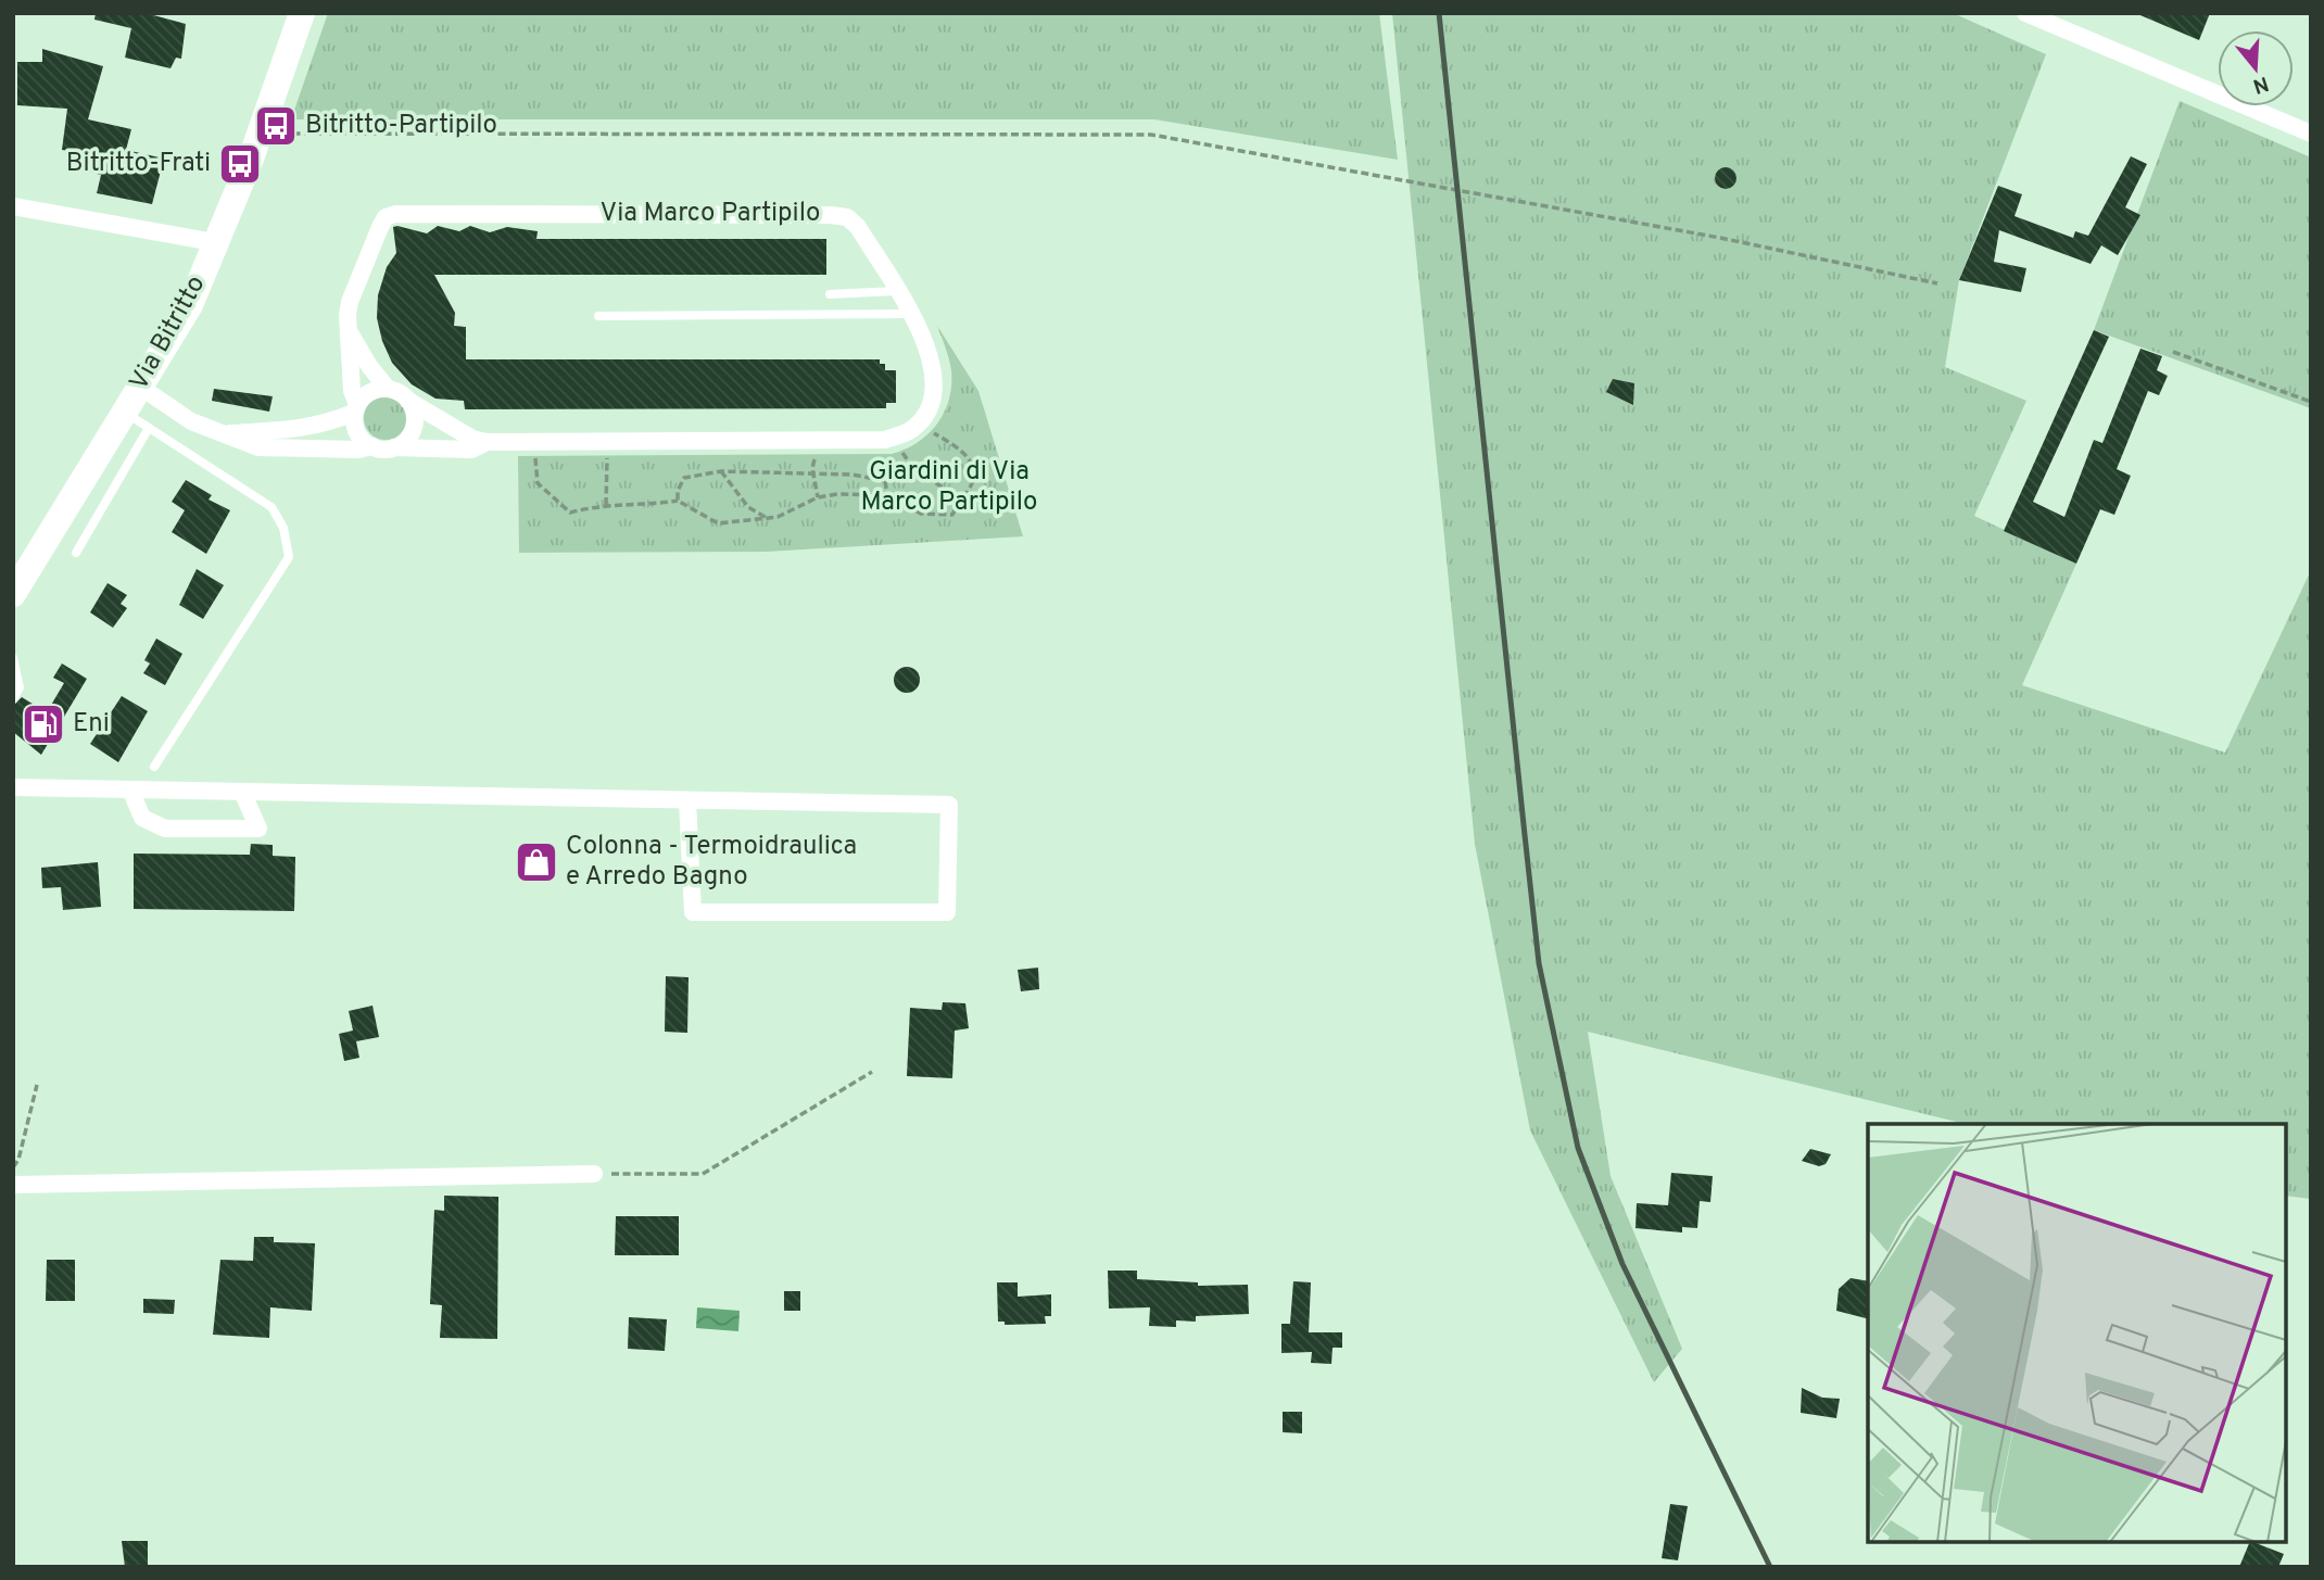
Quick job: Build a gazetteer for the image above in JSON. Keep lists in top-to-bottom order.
{
  "streets": {
    "main road": ["Via Bitritto"],
    "street": ["Via Marco Partipilo"]
  },
  "parks": ["Giardini di Via Marco Partipilo"],
  "places": {
    "bus stop": ["Bitritto-Partipilo", "Bitritto-Frati"],
    "fuel station": ["Eni"],
    "shop": ["Colonna - Termoidraulica e Arredo Bagno"]
  },
  "north": "bottom"
}
